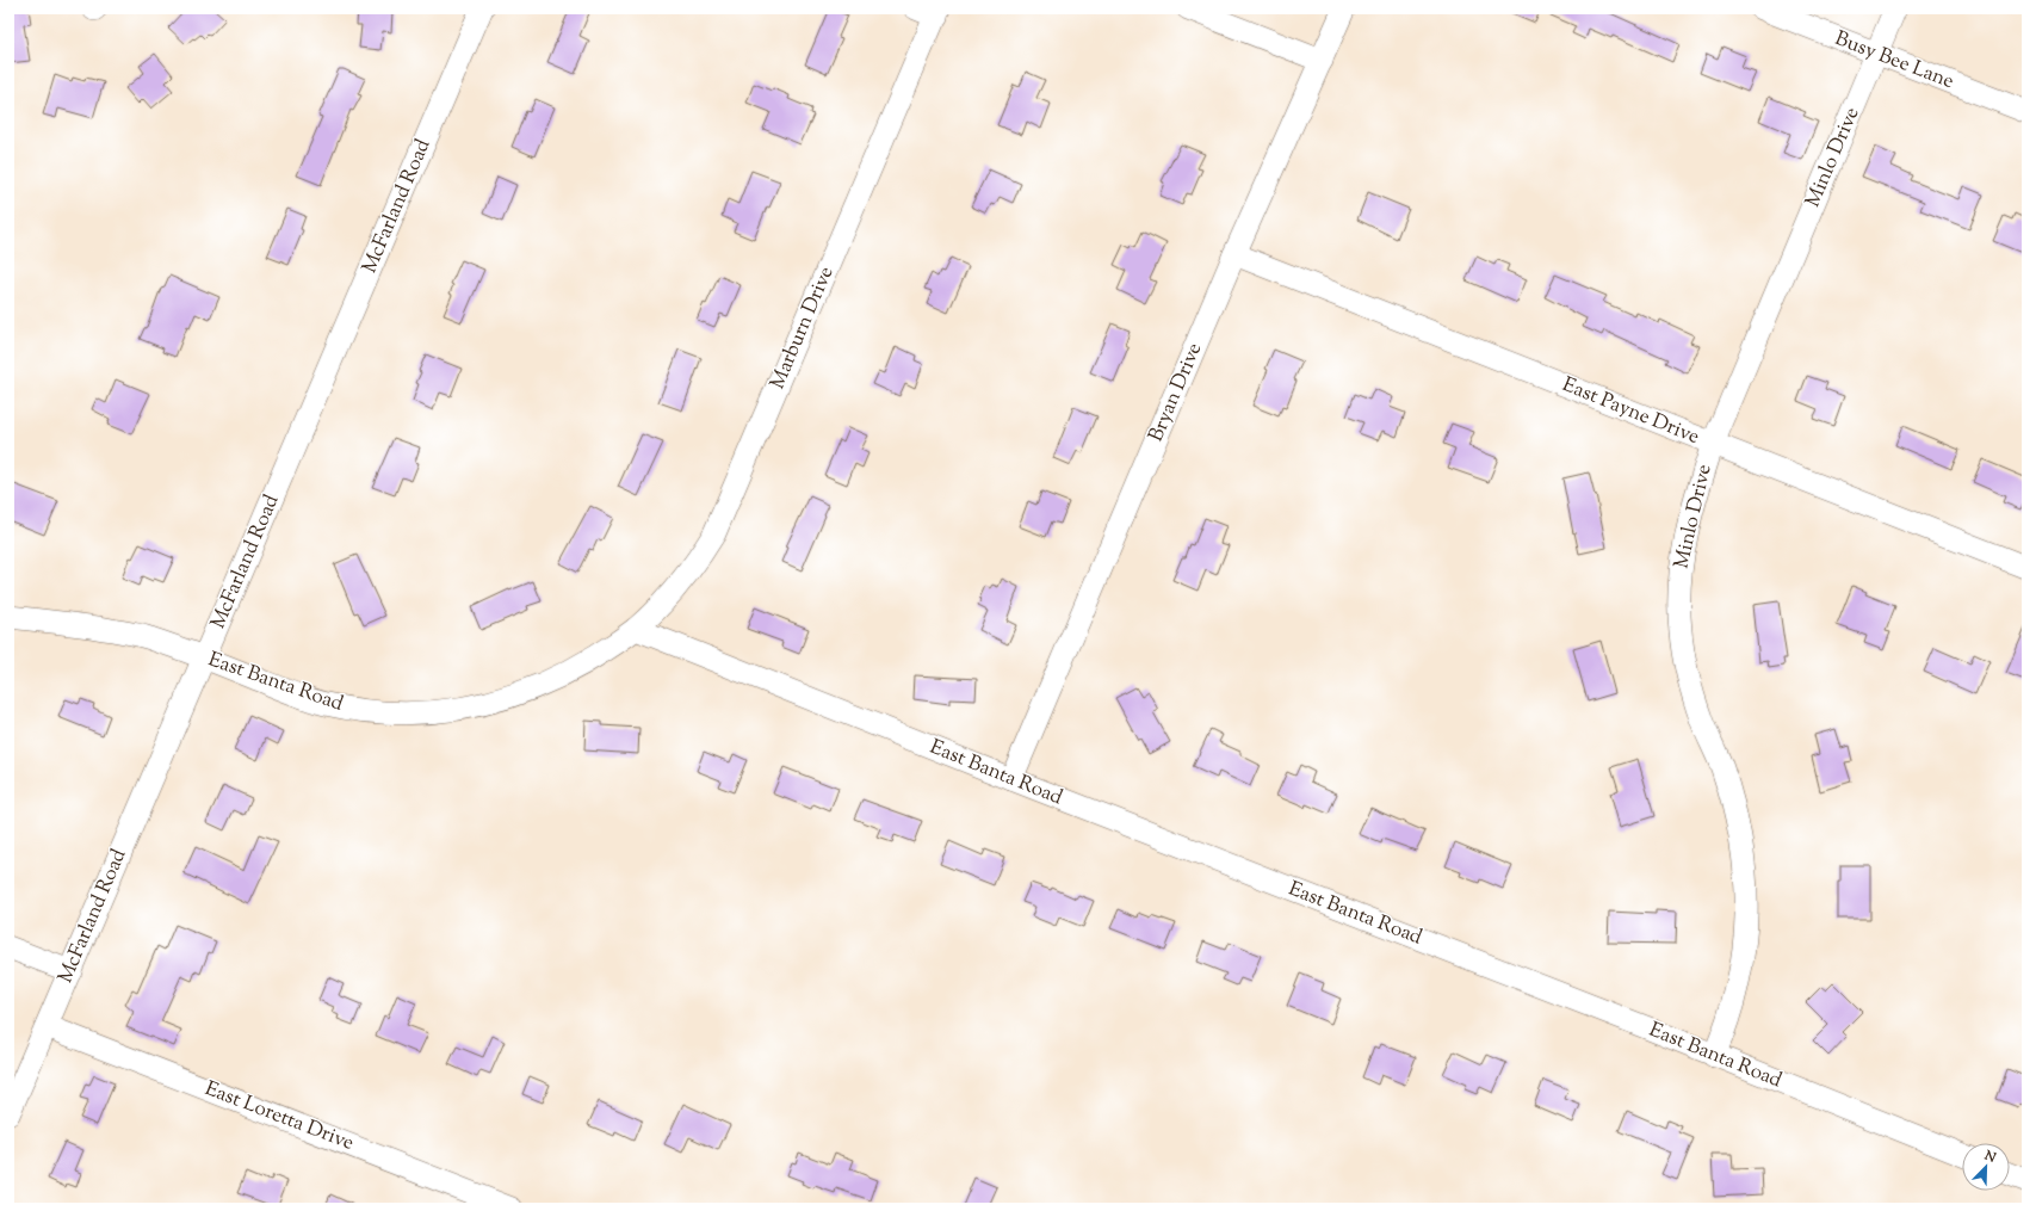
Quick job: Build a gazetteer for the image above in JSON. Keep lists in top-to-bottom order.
{
  "streets": {
    "street": [
      "Busy Bee Lane",
      "Minlo Drive",
      "McFarland Road",
      "Marburn Drive",
      "Bryan Drive",
      "East Payne Drive",
      "East Banta Road",
      "East Loretta Drive"
    ]
  },
  "crossings": [
    ["Busy Bee Lane", "Minlo Drive"],
    ["Minlo Drive", "East Payne Drive"],
    ["Minlo Drive", "East Banta Road"],
    ["McFarland Road", "East Banta Road"],
    ["McFarland Road", "East Loretta Drive"],
    ["Marburn Drive", "East Banta Road"],
    ["Bryan Drive", "East Payne Drive"],
    ["Bryan Drive", "East Banta Road"]
  ],
  "north": "top right"
}
